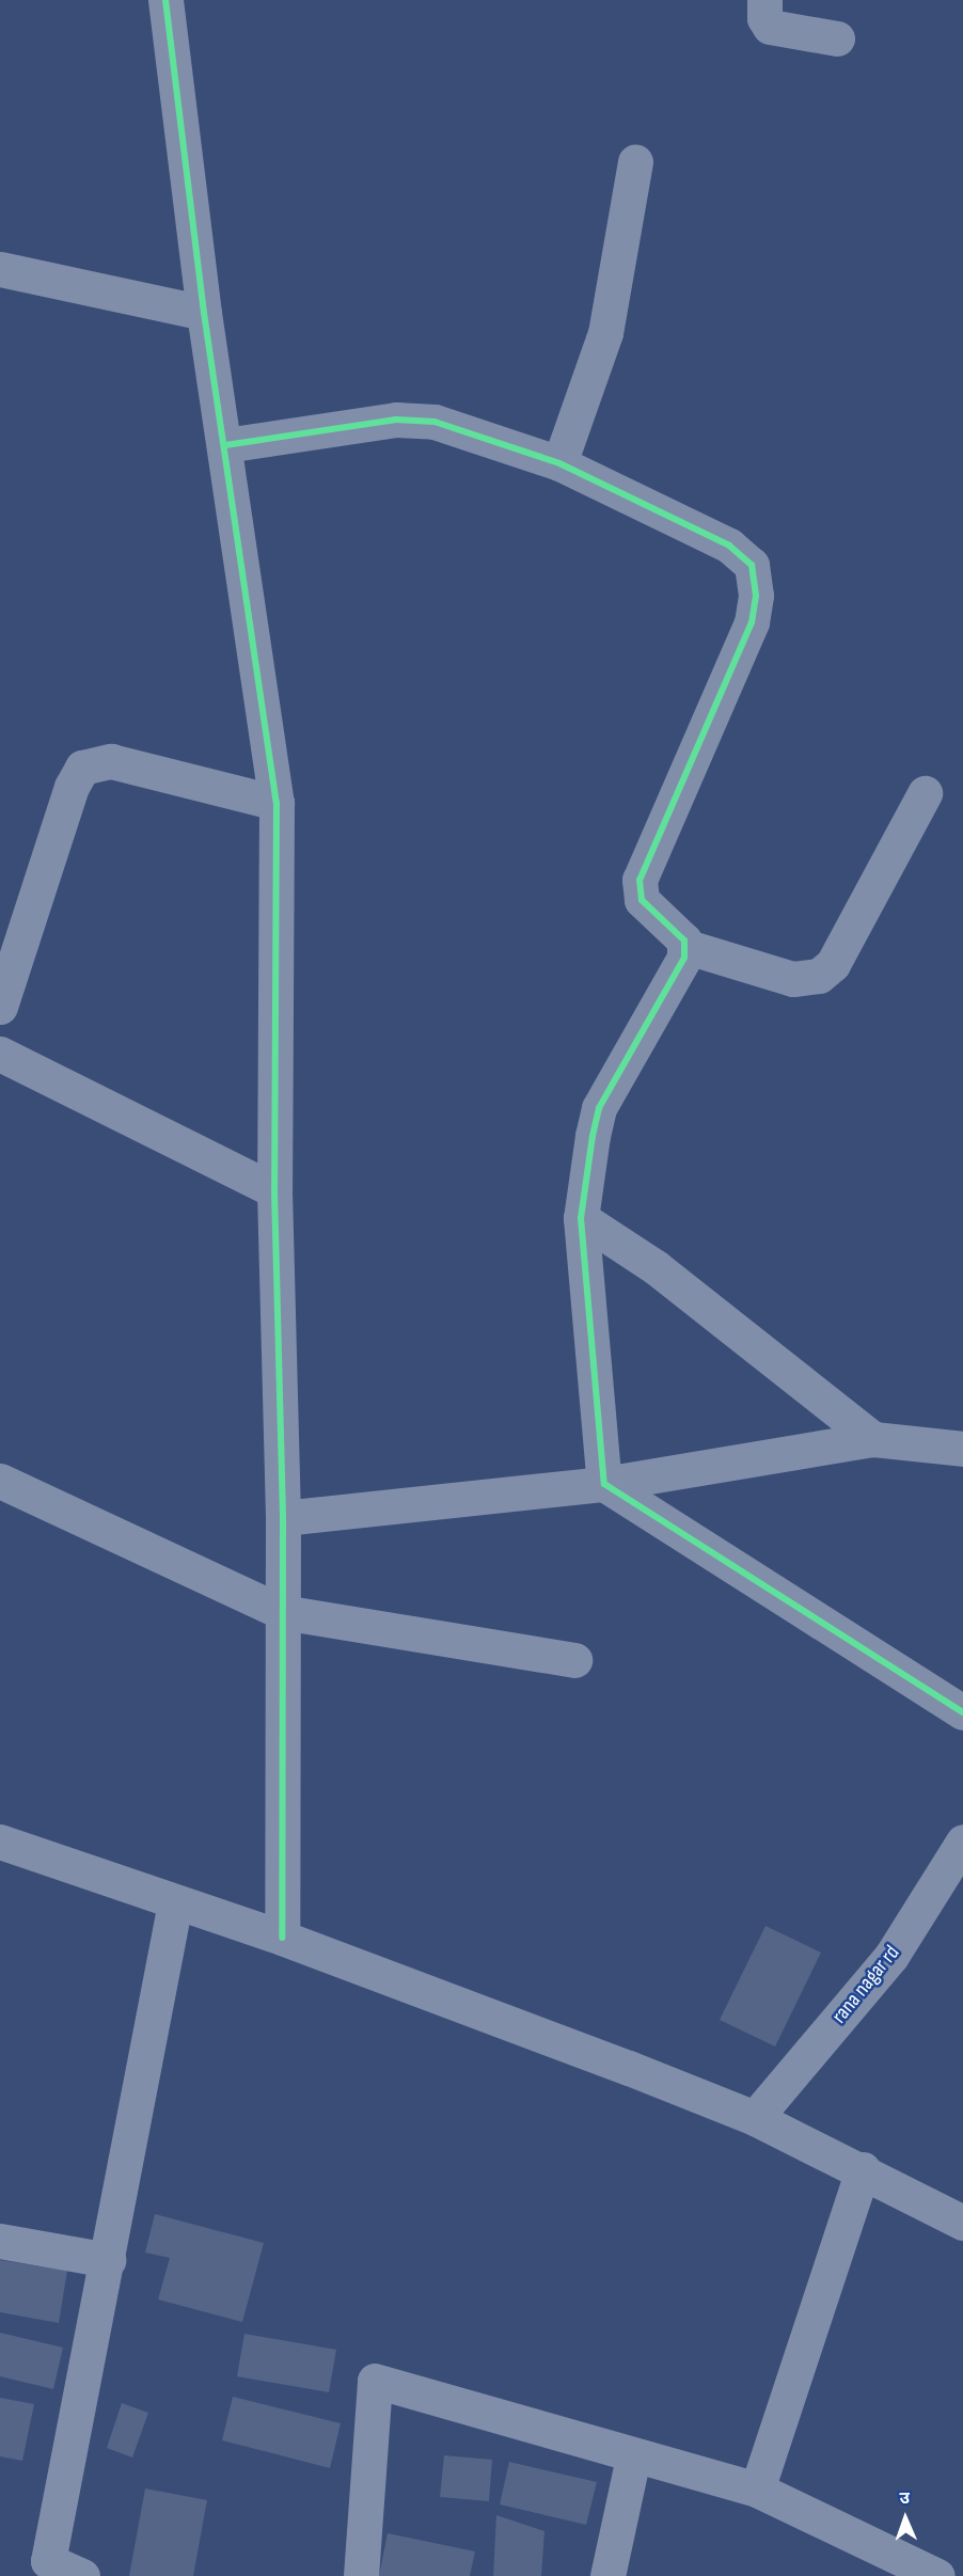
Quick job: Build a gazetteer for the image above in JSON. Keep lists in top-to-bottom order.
{
  "streets": {
    "street": ["rana nagar rd"]
  },
  "north": "top"
}
